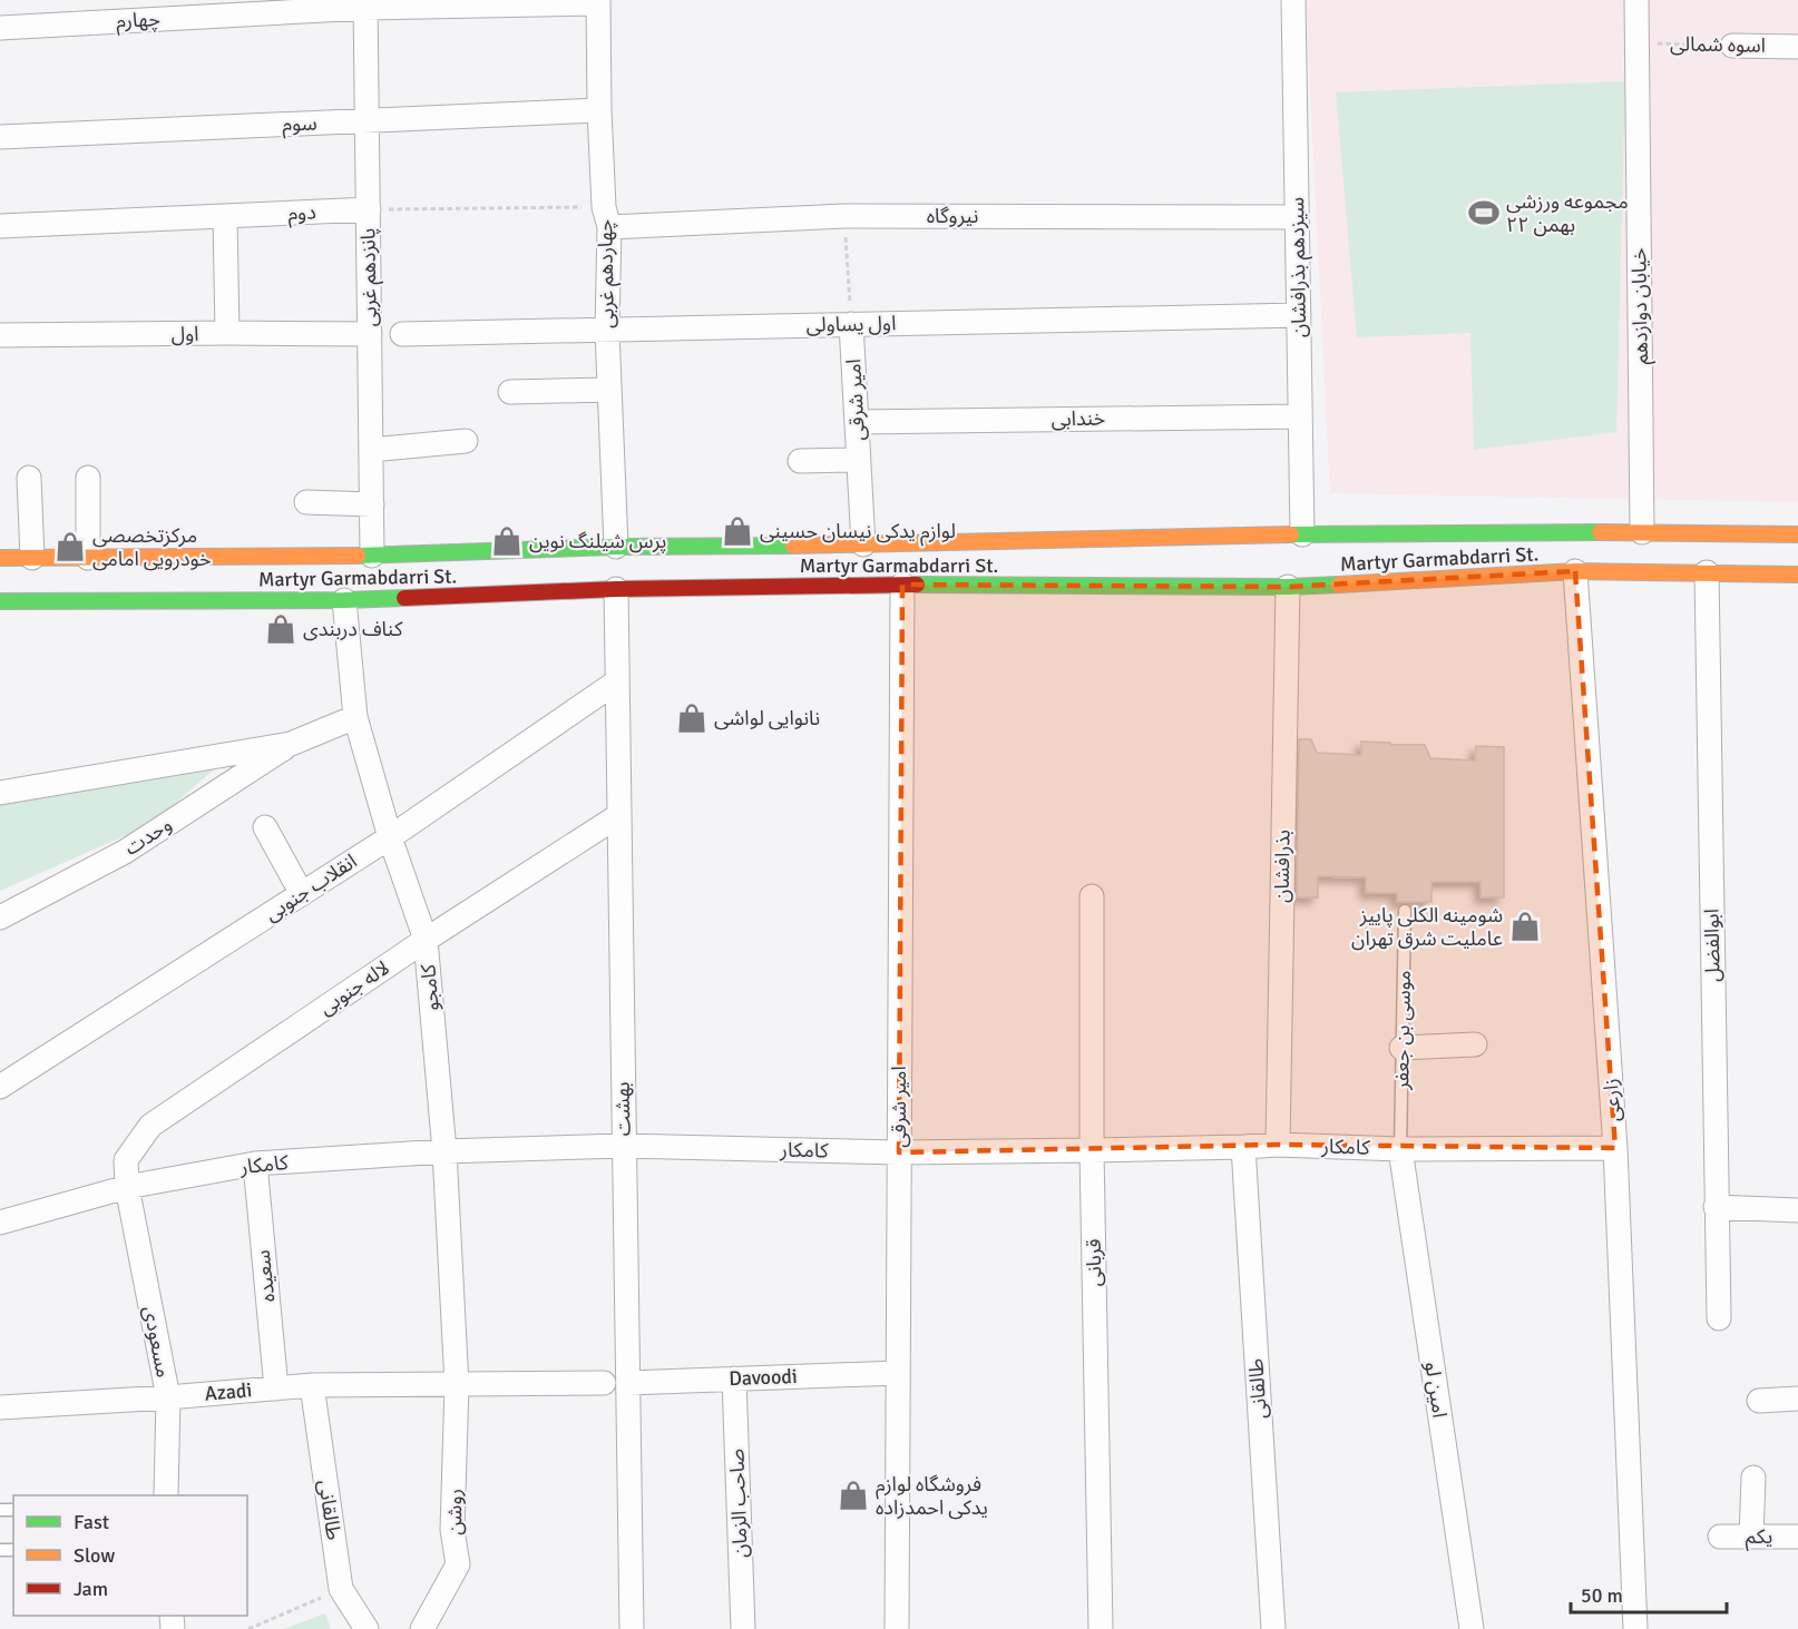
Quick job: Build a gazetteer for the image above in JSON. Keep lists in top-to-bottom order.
{
  "streets": {
    "main road": ["Martyr Garmabdarri St."],
    "street": [
      "چهارم",
      "اسوه شمالی",
      "سوم",
      "دوم",
      "نیروگاه",
      "سیزدهم بذرافشان",
      "چهاردهم غربی",
      "پانزدهم غربی",
      "خیابان دوازدهم",
      "اول یساولی",
      "اول",
      "امیر شرقی",
      "خندابی",
      "وحدت",
      "بذرافشان",
      "انقلاب جنوبی",
      "ابوالفضل",
      "لاله جنوبی",
      "کامجو",
      "زارعی",
      "بهشت",
      "کامکار",
      "قربانی",
      "سعیده",
      "مسعودی",
      "Davoodi",
      "طالقانی",
      "امین لو",
      "Azadi",
      "صاحب الزمان",
      "روشن",
      "یکم"
    ],
    "lane": ["موسی بن جعفر"]
  },
  "crossings": [
    ["چهارم", "چهاردهم غربی"],
    ["چهارم", "پانزدهم غربی"],
    ["اسوه شمالی", "خیابان دوازدهم"],
    ["سوم", "چهاردهم غربی"],
    ["سوم", "پانزدهم غربی"],
    ["دوم", "پانزدهم غربی"],
    ["نیروگاه", "سیزدهم بذرافشان"],
    ["نیروگاه", "چهاردهم غربی"],
    ["سیزدهم بذرافشان", "اول یساولی"],
    ["سیزدهم بذرافشان", "خندابی"],
    ["سیزدهم بذرافشان", "Martyr Garmabdarri St."],
    ["چهاردهم غربی", "اول یساولی"],
    ["چهاردهم غربی", "Martyr Garmabdarri St."],
    ["پانزدهم غربی", "اول"],
    ["پانزدهم غربی", "Martyr Garmabdarri St."],
    ["خیابان دوازدهم", "Martyr Garmabdarri St."],
    ["اول یساولی", "امیر شرقی"],
    ["امیر شرقی", "خندابی"],
    ["امیر شرقی", "Martyr Garmabdarri St."],
    ["امیر شرقی", "کامکار"],
    ["امیر شرقی", "Davoodi"],
    ["Martyr Garmabdarri St.", "بذرافشان"],
    ["Martyr Garmabdarri St.", "ابوالفضل"],
    ["Martyr Garmabdarri St.", "کامجو"],
    ["Martyr Garmabdarri St.", "زارعی"],
    ["Martyr Garmabdarri St.", "بهشت"],
    ["وحدت", "کامجو"],
    ["بذرافشان", "کامکار"],
    ["انقلاب جنوبی", "کامجو"],
    ["انقلاب جنوبی", "بهشت"],
    ["لاله جنوبی", "کامجو"],
    ["لاله جنوبی", "بهشت"],
    ["لاله جنوبی", "کامکار"],
    ["لاله جنوبی", "مسعودی"],
    ["کامجو", "کامکار"],
    ["کامجو", "Azadi"],
    ["کامجو", "روشن"],
    ["موسی بن جعفر", "کامکار"],
    ["موسی بن جعفر", "امین لو"],
    ["زارعی", "کامکار"],
    ["بهشت", "کامکار"],
    ["بهشت", "Davoodi"],
    ["کامکار", "قربانی"],
    ["کامکار", "سعیده"],
    ["کامکار", "مسعودی"],
    ["کامکار", "طالقانی"],
    ["کامکار", "امین لو"],
    ["سعیده", "Azadi"],
    ["مسعودی", "Azadi"],
    ["Davoodi", "صاحب الزمان"],
    ["طالقانی", "Azadi"],
    ["Azadi", "روشن"]
  ],
  "places": {
    "sports": ["مجموعه ورزشی ۲۲ بهمن"],
    "shop": [
      "لوازم یدکی نیسان حسینی",
      "پرس شیلنگ نوین",
      "مرکزتخصصی خودرویی امامی",
      "کناف دربندی",
      "نانوایی لواشی",
      "شومینه الکلی پاییز عاملیت شرق تهران",
      "فروشگاه لوازم یدکی احمدزاده"
    ]
  },
  "legend": ["Fast", "Slow", "Jam"],
  "scale_bar": "50 m"
}
